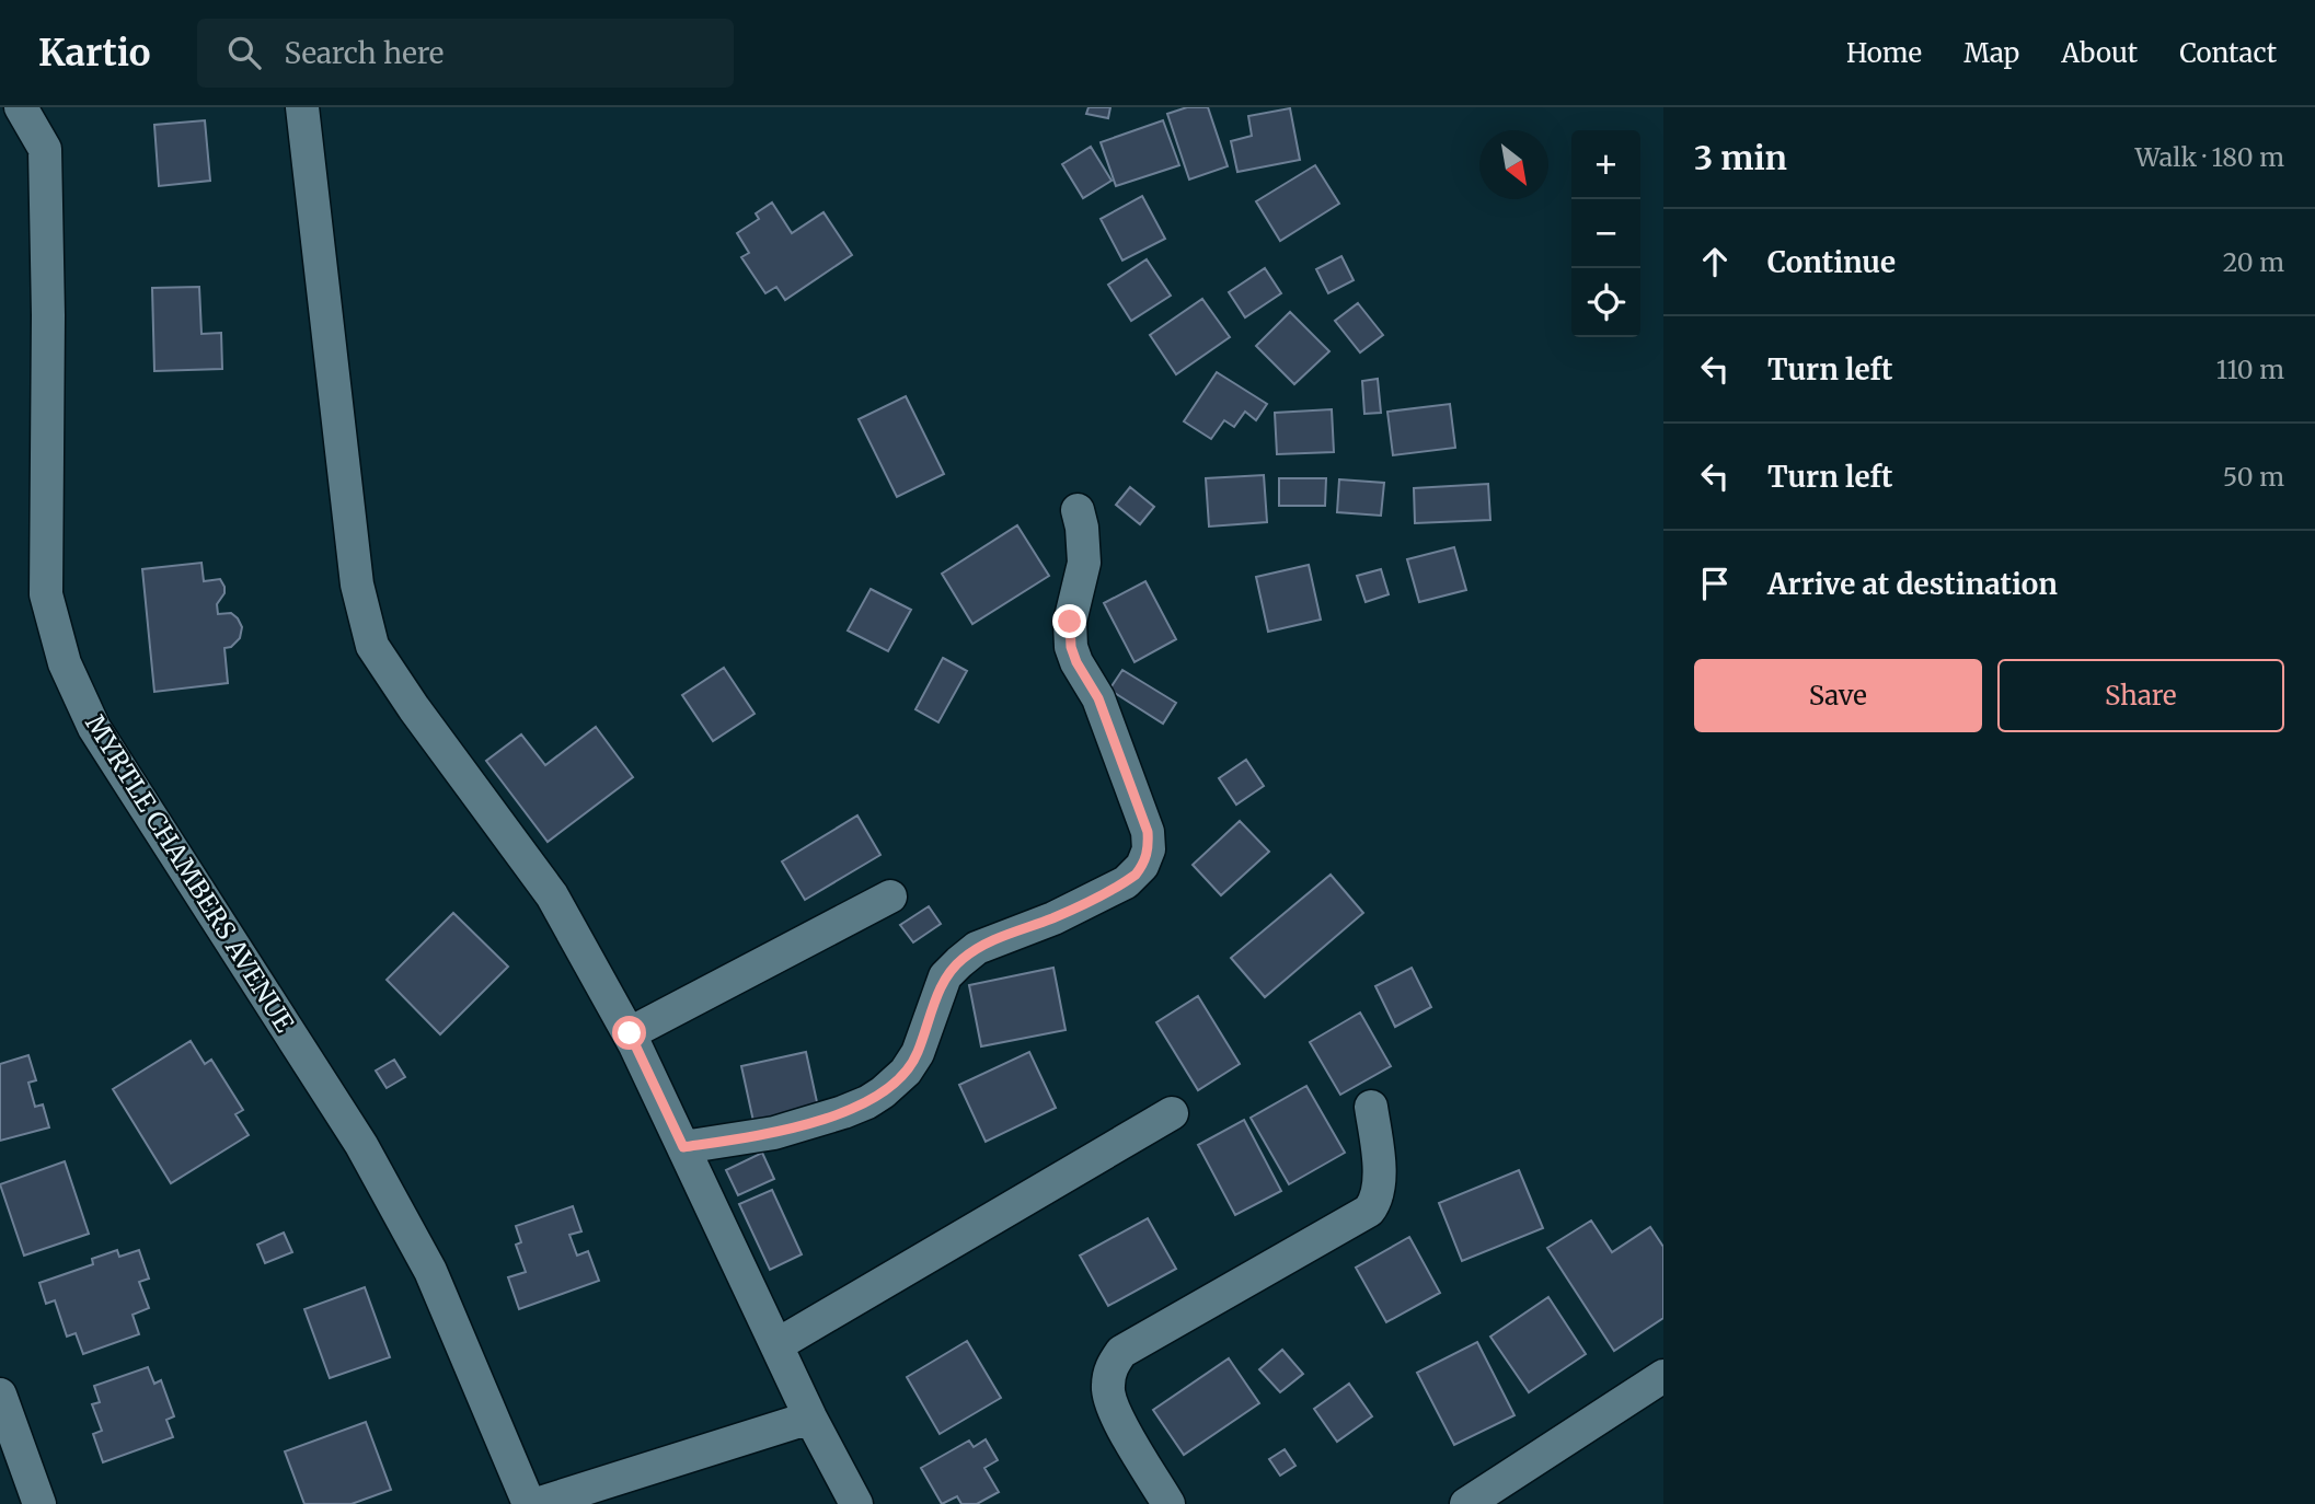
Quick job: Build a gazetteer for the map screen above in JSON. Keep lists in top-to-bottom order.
{
  "streets": {
    "street": ["MYRTLE CHAMBERS AVENUE"]
  },
  "north": "bottom right",
  "page": {
    "header": "Kartio",
    "search": "Search here",
    "nav": [
      "Home",
      "Map",
      "About",
      "Contact"
    ],
    "heading": ["3 min", "Walk · 180 m"],
    "map_buttons": ["+", "−"],
    "list": [
      ["Continue", "20 m"],
      ["Turn left", "110 m"],
      ["Turn left", "50 m"],
      "Arrive at destination"
    ],
    "buttons": ["Save", "Share"]
  }
}
